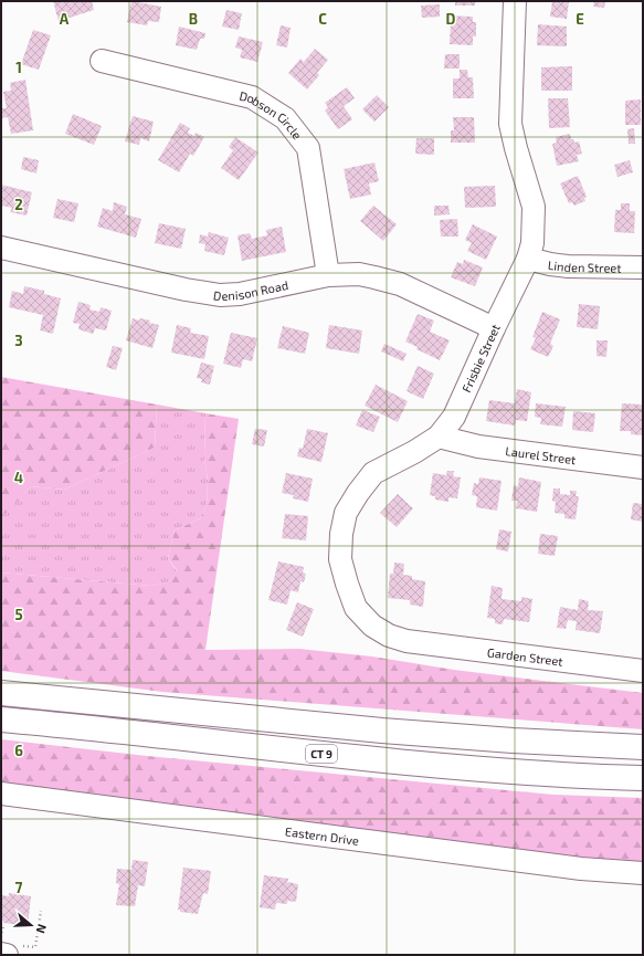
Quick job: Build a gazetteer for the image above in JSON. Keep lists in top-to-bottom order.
{
  "streets": {
    "highway": ["CT 9"],
    "street": [
      "Dobson Circle",
      "Linden Street",
      "Denison Road",
      "Frisbie Street",
      "Laurel Street",
      "Garden Street",
      "Eastern Drive"
    ]
  },
  "crossings": [
    ["Dobson Circle", "Denison Road"],
    ["Linden Street", "Frisbie Street"],
    ["Denison Road", "Frisbie Street"],
    ["Frisbie Street", "Laurel Street"],
    ["Frisbie Street", "Garden Street"]
  ],
  "north": "right",
  "grid": {
    "columns": [
      "A",
      "B",
      "C",
      "D",
      "E"
    ],
    "rows": [
      "1",
      "2",
      "3",
      "4",
      "5",
      "6",
      "7"
    ]
  }
}
